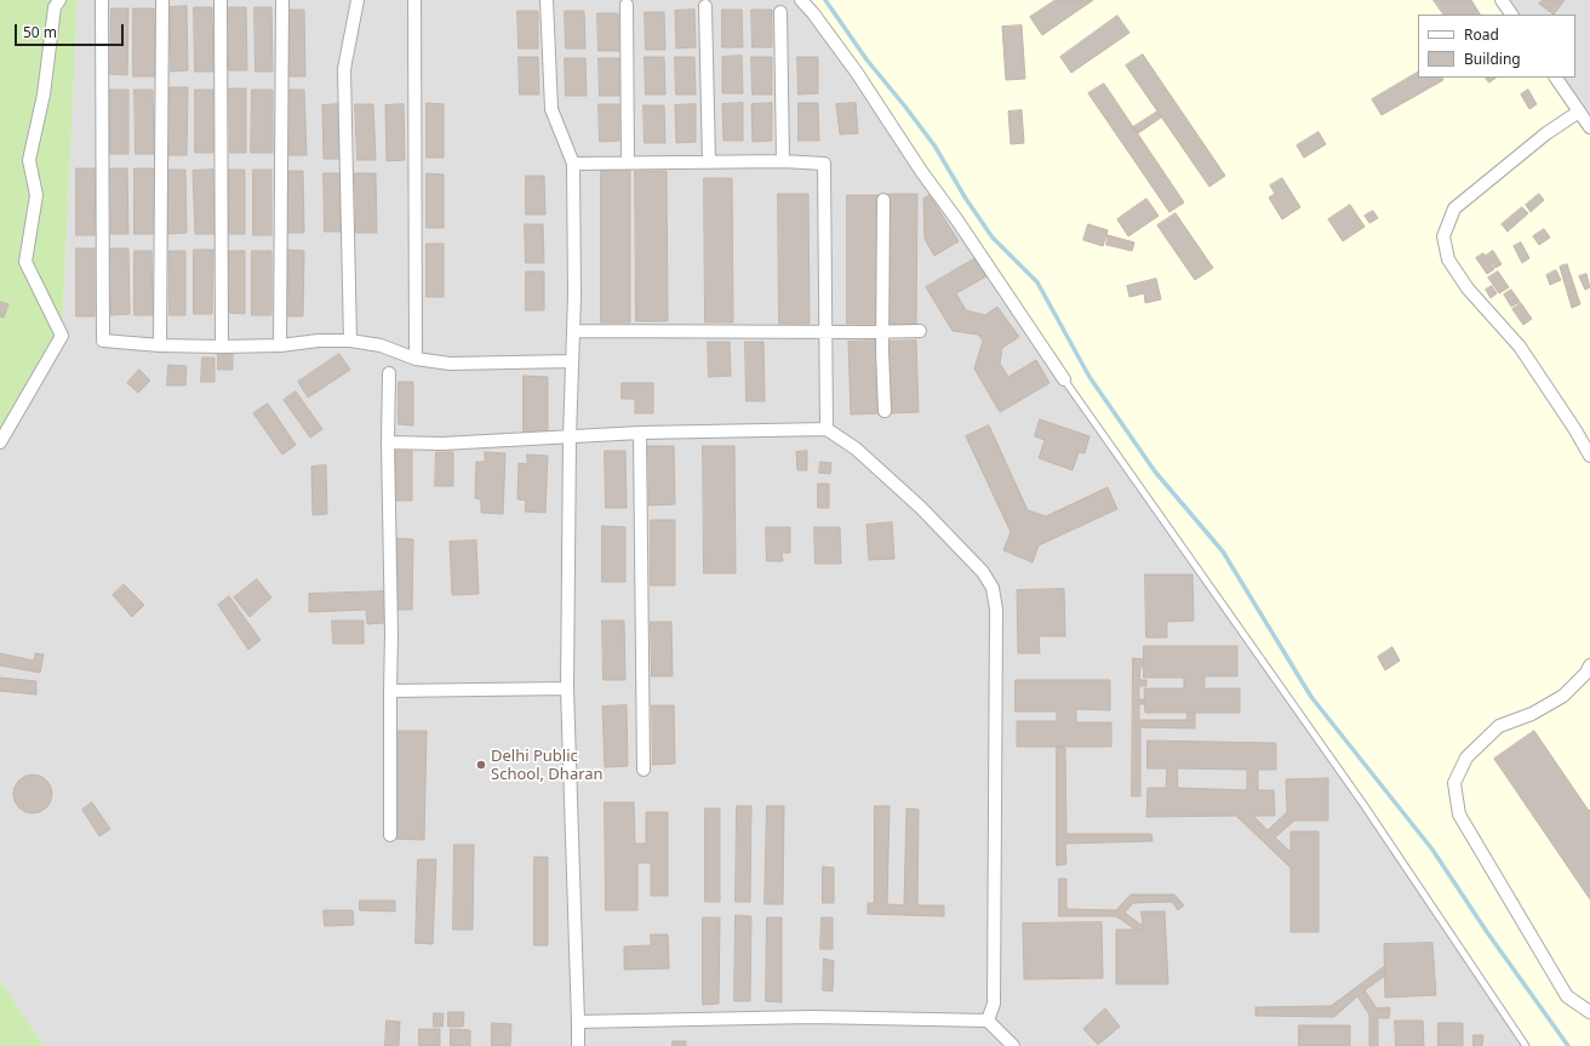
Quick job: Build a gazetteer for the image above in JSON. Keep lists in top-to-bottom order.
{
  "places": ["Delhi Public School, Dharan"],
  "legend": ["Road", "Building"],
  "scale_bar": "50 m"
}
